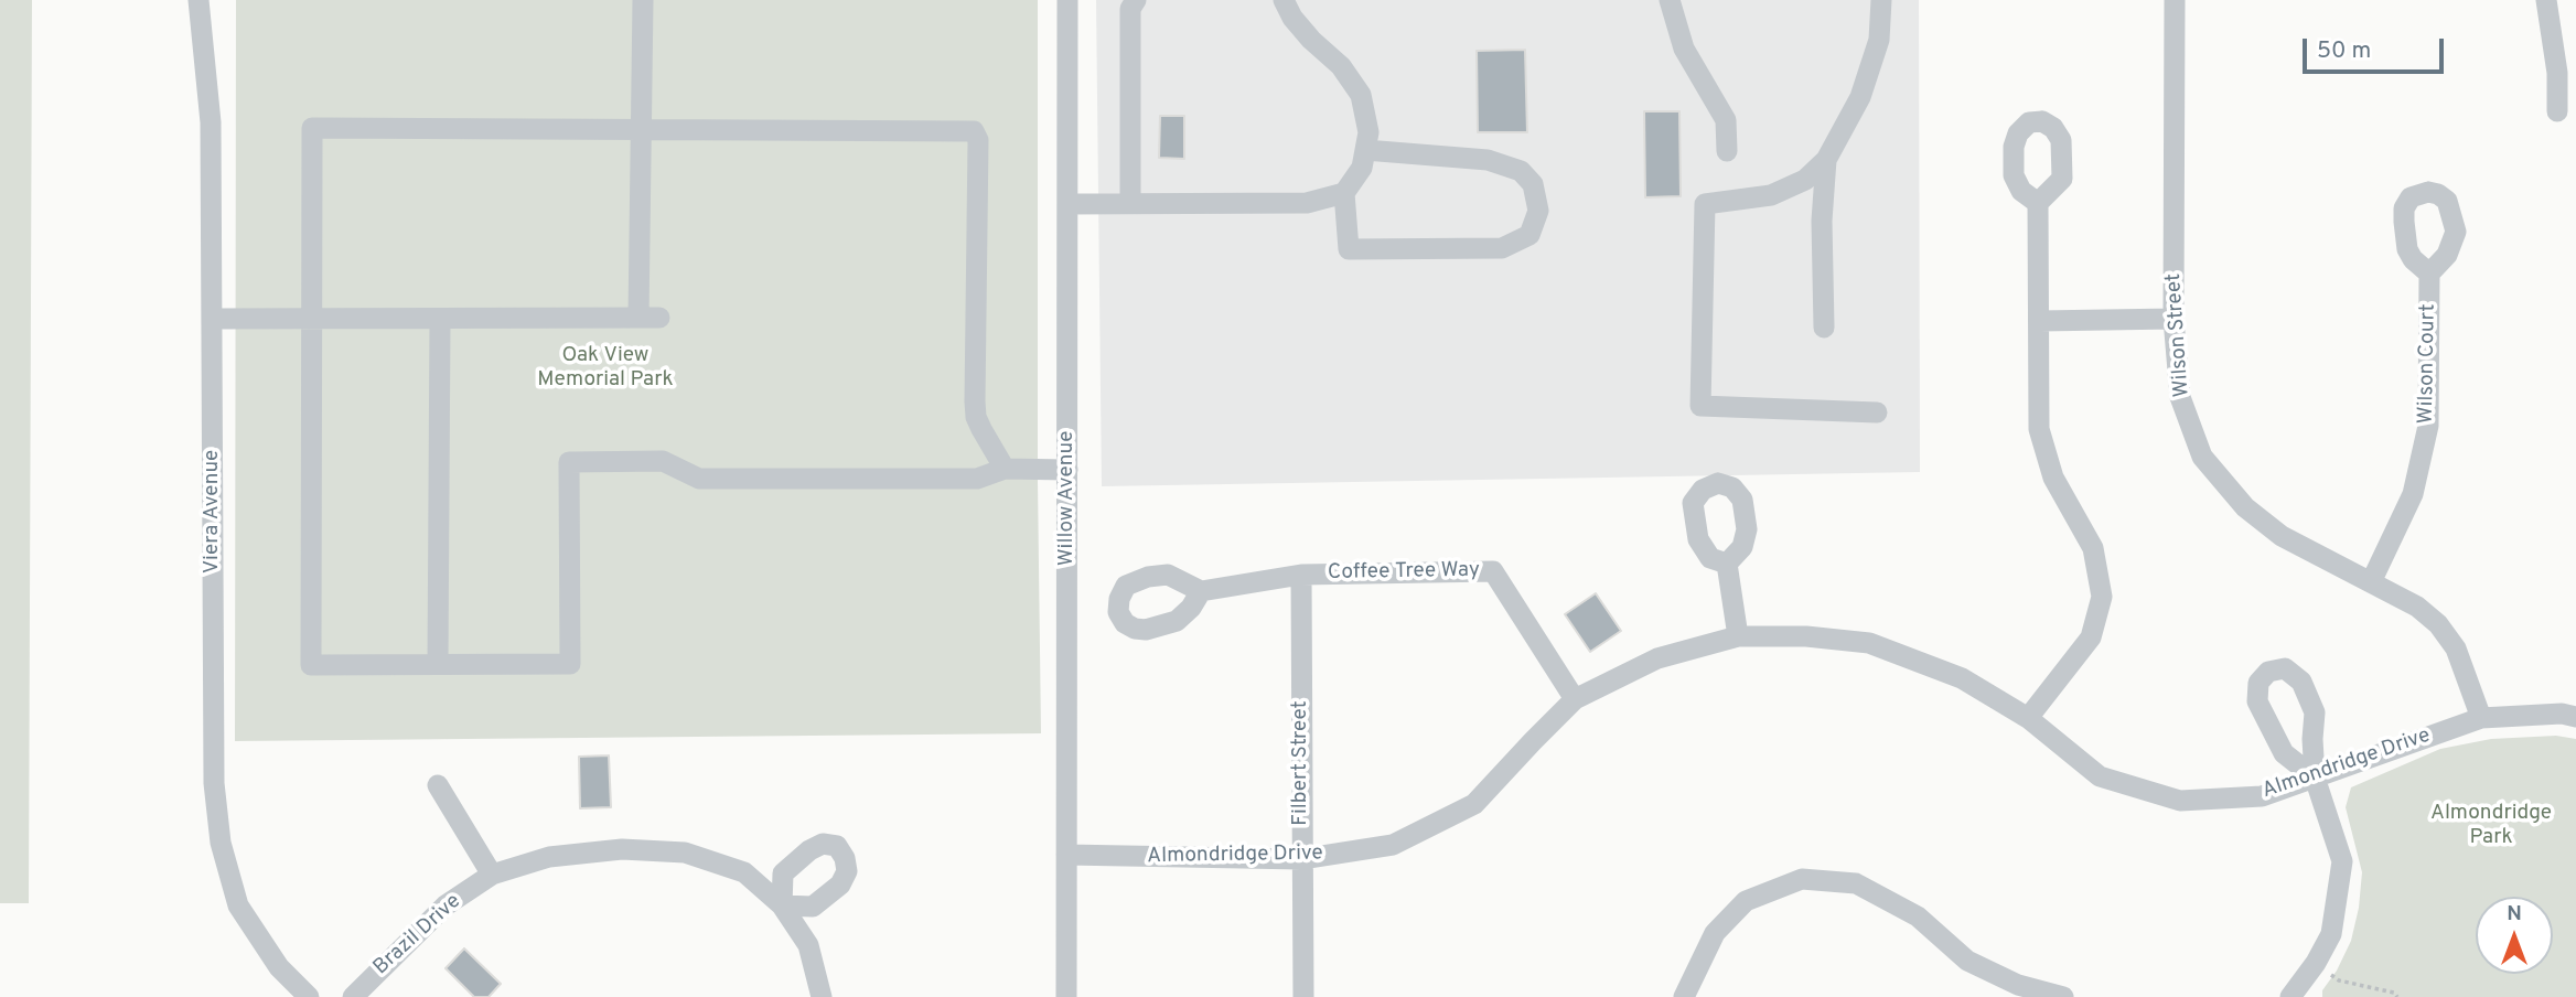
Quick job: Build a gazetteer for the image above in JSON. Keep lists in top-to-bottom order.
{
  "streets": {
    "street": [
      "Wilson Street",
      "Wilson Court",
      "Willow Avenue",
      "Viera Avenue",
      "Coffee Tree Way",
      "Filbert Street",
      "Almondridge Drive",
      "Brazil Drive"
    ]
  },
  "crossings": [
    ["Wilson Street", "Wilson Court"],
    ["Wilson Street", "Almondridge Drive"],
    ["Willow Avenue", "Almondridge Drive"],
    ["Coffee Tree Way", "Filbert Street"],
    ["Coffee Tree Way", "Almondridge Drive"],
    ["Filbert Street", "Almondridge Drive"]
  ],
  "parks": ["Oak View Memorial Park", "Almondridge Park"],
  "scale_bar": "50 m",
  "north": "top"
}
